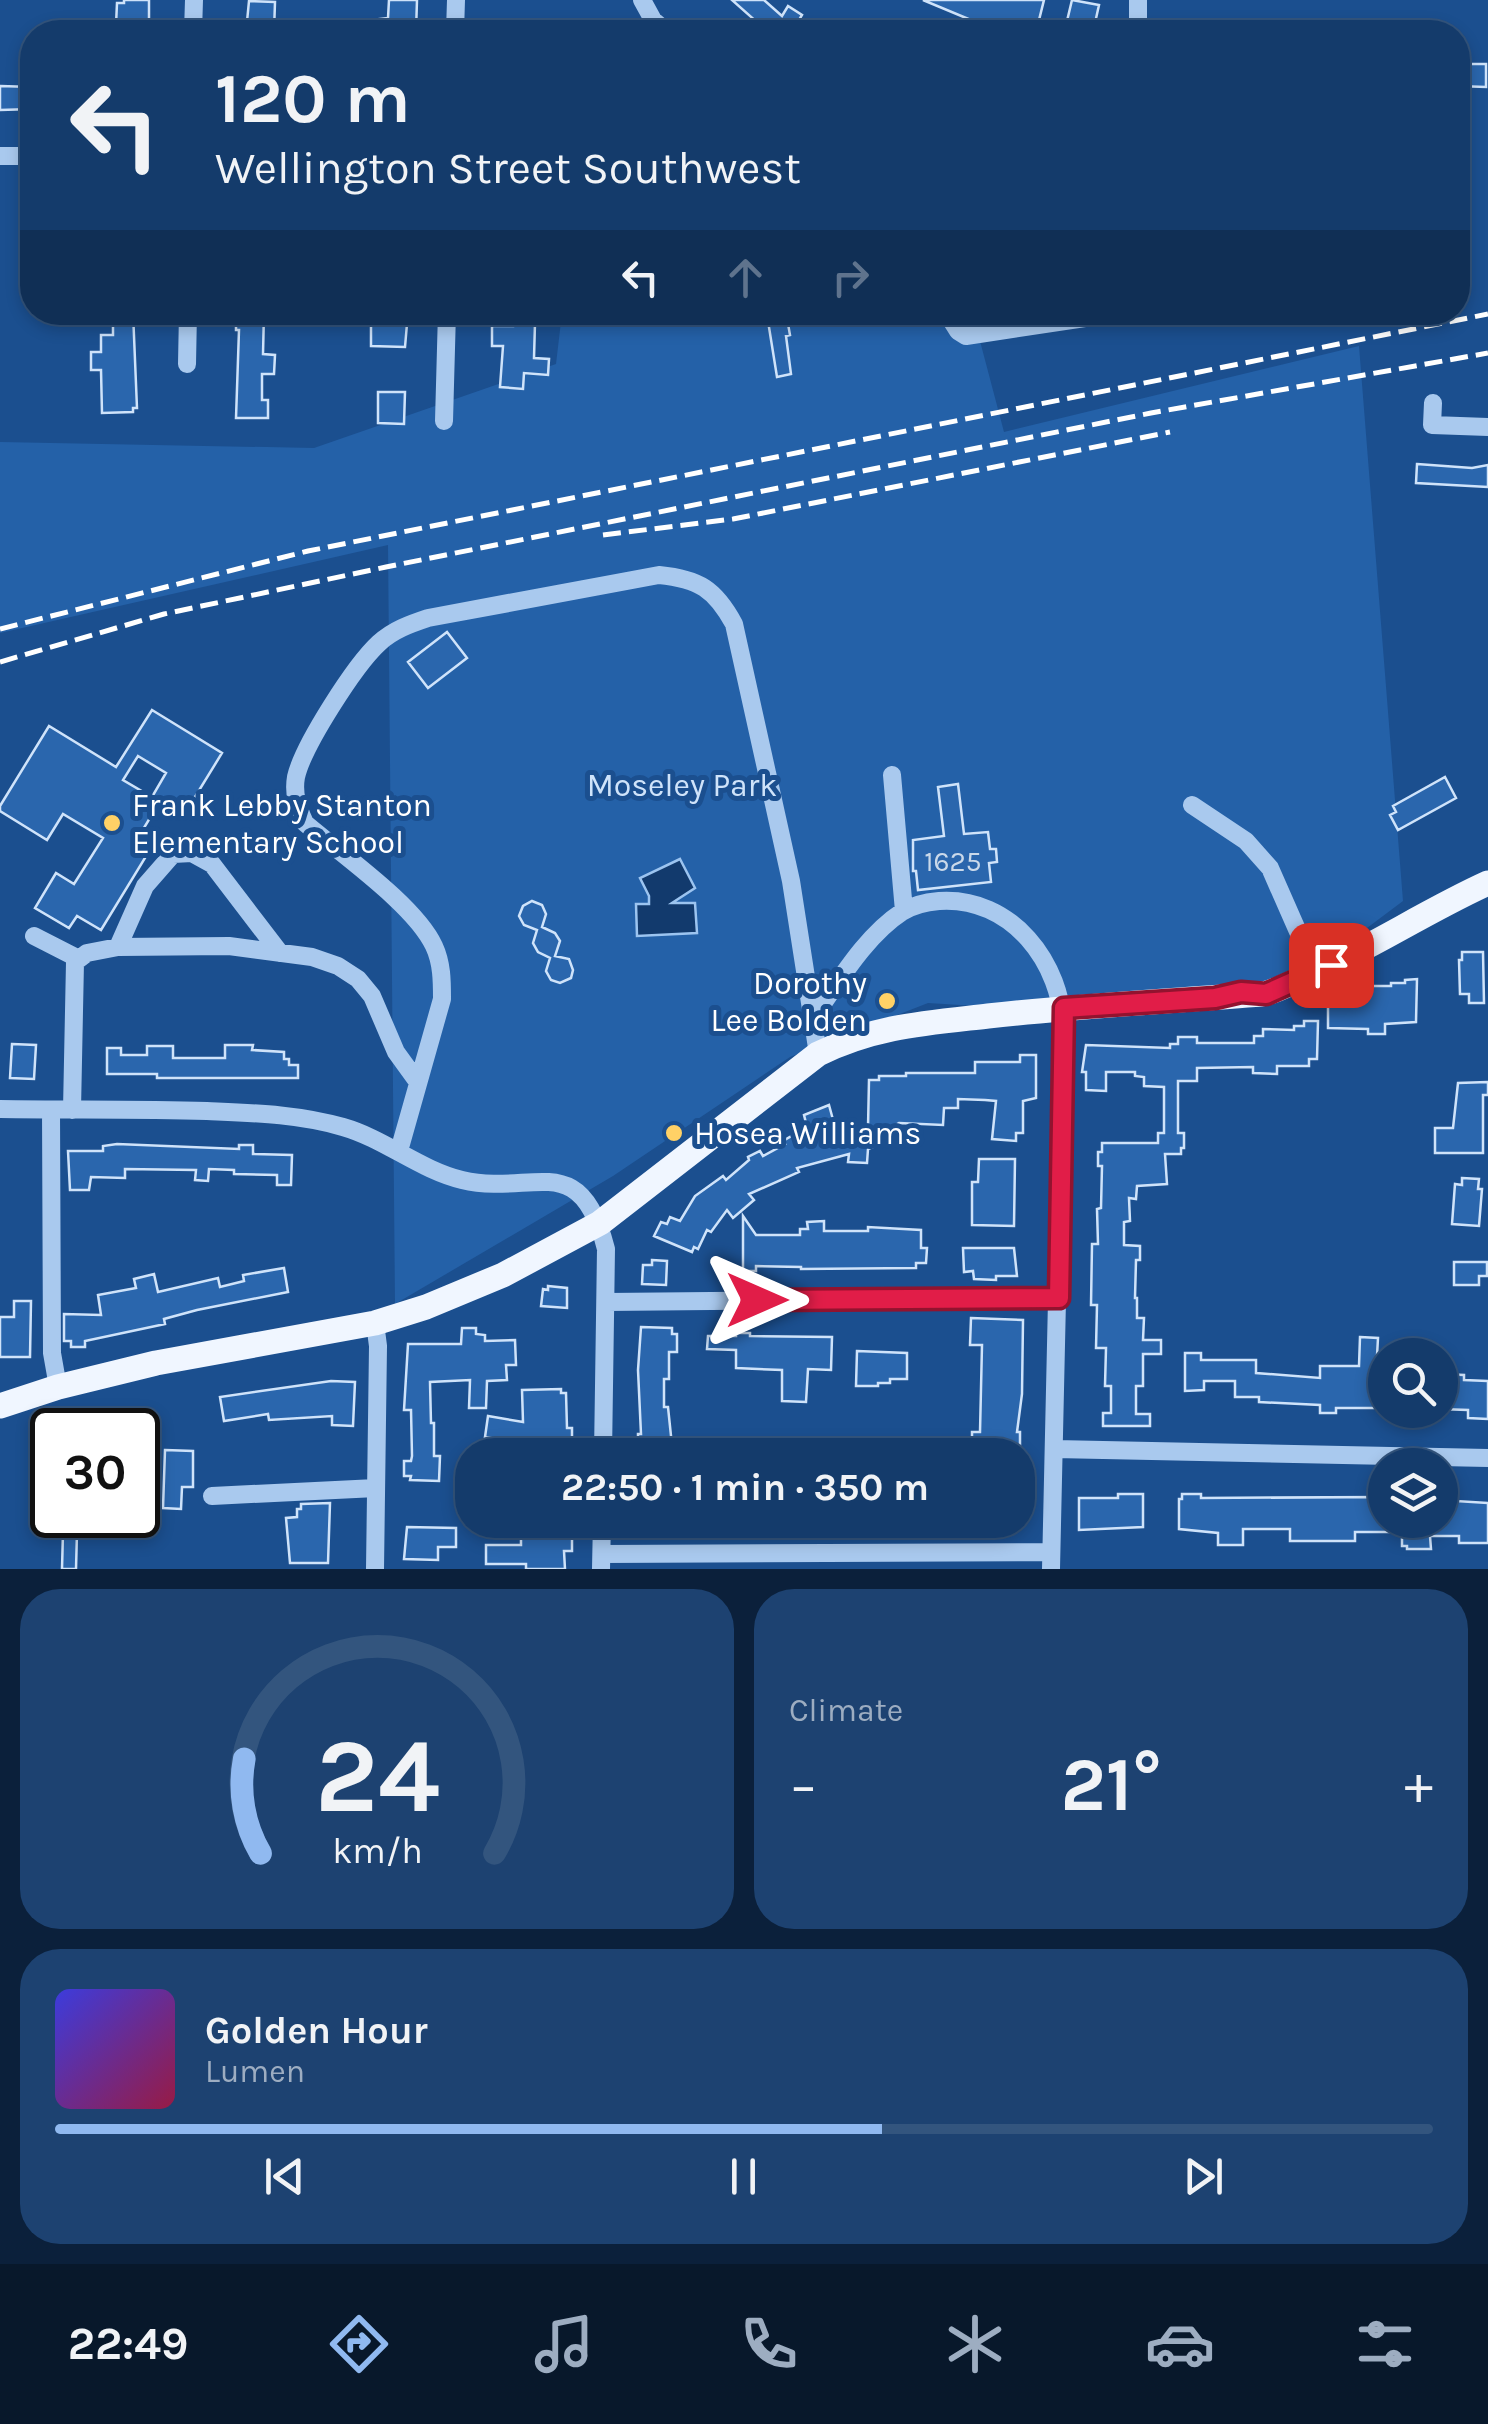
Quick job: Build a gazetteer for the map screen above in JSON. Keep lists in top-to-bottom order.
{
  "parks": ["Moseley Park"],
  "places": ["Frank Lebby Stanton Elementary School", "Dorothy Lee Bolden", "Hosea Williams"],
  "house_numbers": ["1625"],
  "page": {
    "turn": ["120 m", "Wellington Street Southwest"],
    "limit": "30",
    "trip": "22:50 · 1 min · 350 m",
    "tile": "Climate",
    "heat": ["−", "21°", "+"],
    "song": ["Golden Hour", "Lumen"],
    "tabs": "22:49",
    "gauge": ["24", "km/h"]
  }
}
